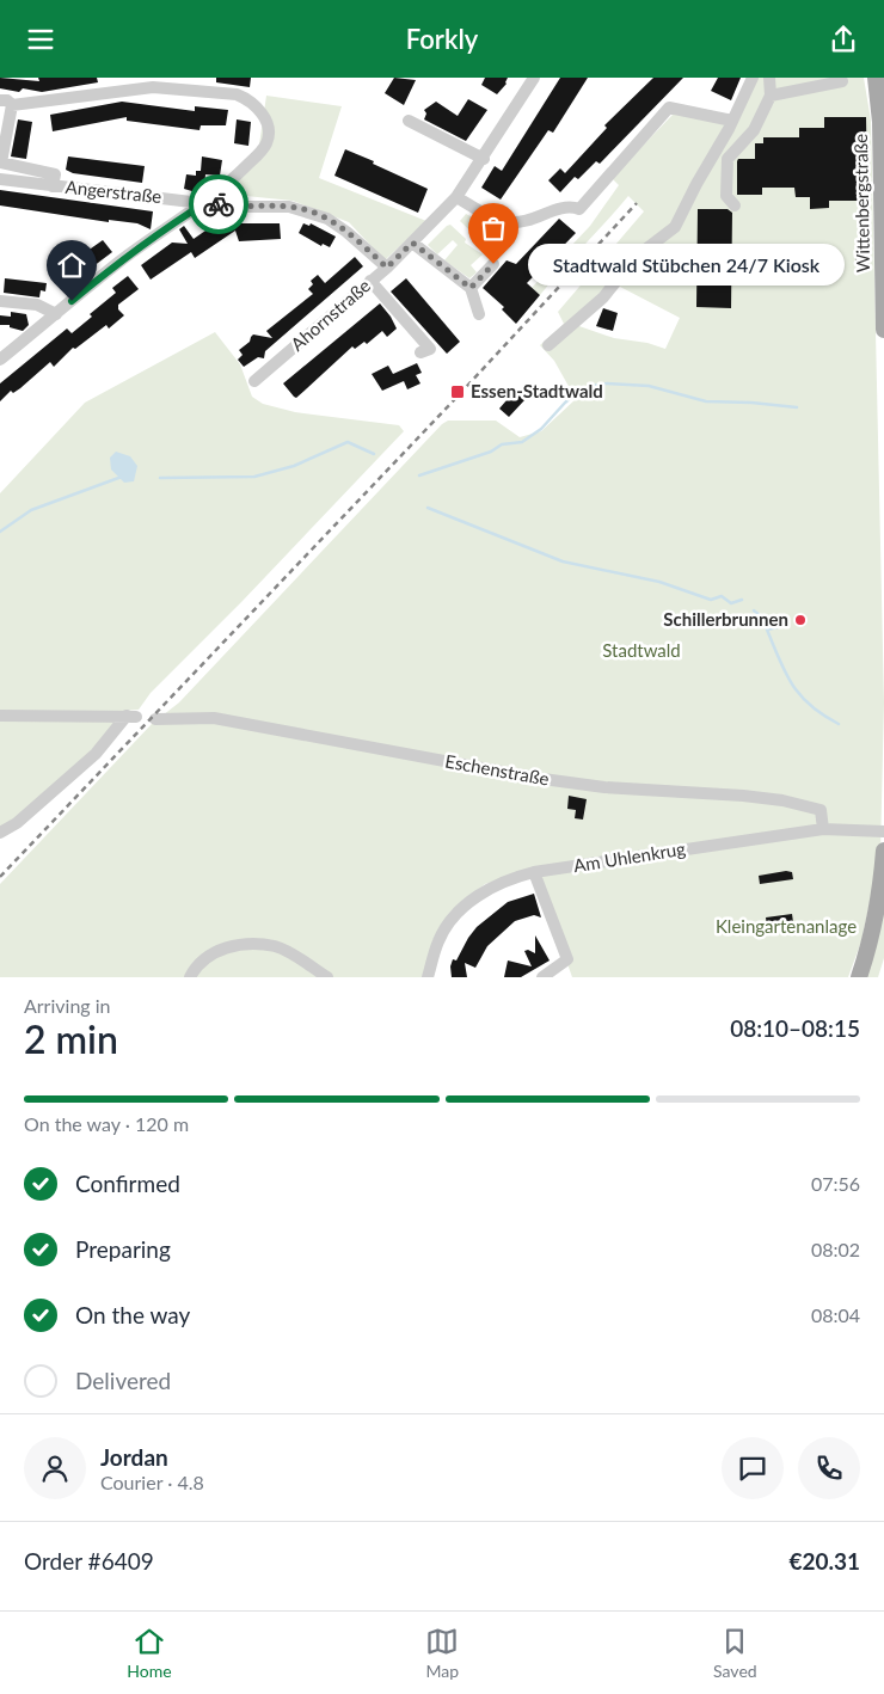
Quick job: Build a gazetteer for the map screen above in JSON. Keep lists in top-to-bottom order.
{
  "streets": {
    "main road": ["Wittenbergstraße"],
    "street": [
      "Angerstraße",
      "Ahornstraße",
      "Eschenstraße",
      "Am Uhlenkrug"
    ]
  },
  "crossings": [
    ["Angerstraße", "Ahornstraße"],
    ["Eschenstraße", "Am Uhlenkrug"]
  ],
  "parks": ["Stadtwald", "Kleingartenanlage"],
  "places": {
    "other": ["Stadtwald Stübchen 24/7 Kiosk", "Schillerbrunnen"],
    "transit": ["Essen-Stadtwald"]
  },
  "page": {
    "header": "Forkly",
    "bubble": "Stadtwald Stübchen 24/7 Kiosk",
    "heading": ["2 min", "Arriving in", "08:10–08:15"],
    "panel": [
      "Jordan",
      "Courier · 4.8",
      "Order #6409",
      "€20.31"
    ],
    "bar": "On the way · 120 m",
    "list": [
      ["Confirmed", "07:56"],
      ["Preparing", "08:02"],
      ["On the way", "08:04"],
      "Delivered"
    ],
    "tabs": ["Home", "Map", "Saved"]
  }
}
